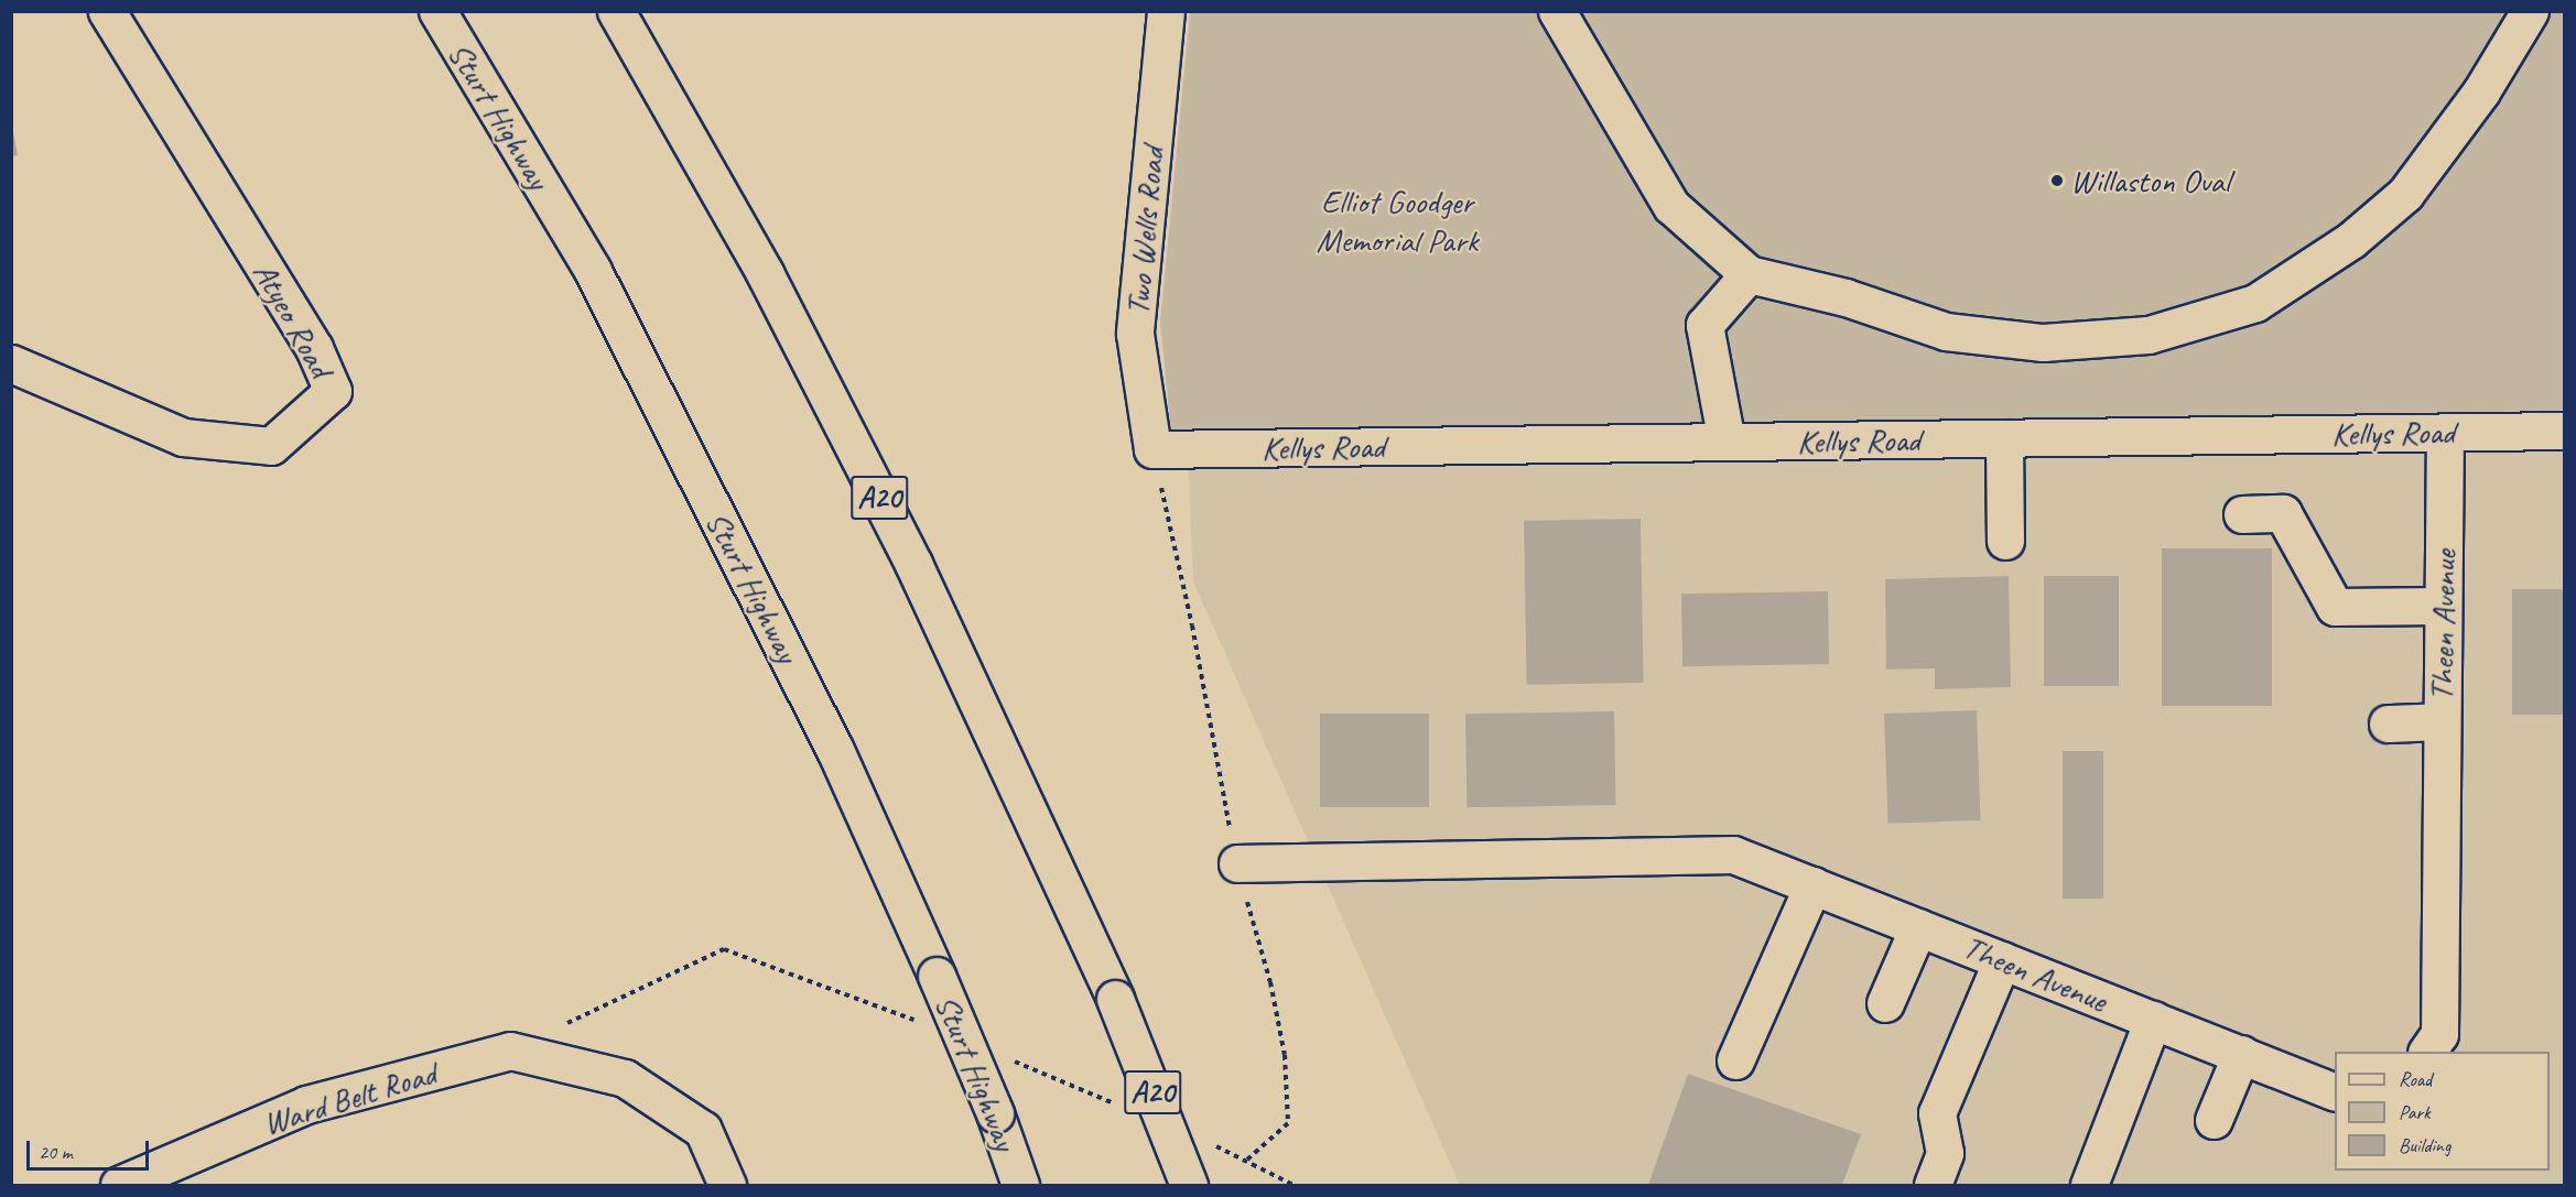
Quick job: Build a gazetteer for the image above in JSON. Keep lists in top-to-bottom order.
{
  "streets": {
    "main road": [
      "Sturt Highway",
      "Two Wells Road",
      "Atyeo Road",
      "Kellys Road",
      "A20",
      "Theen Avenue",
      "Ward Belt Road"
    ]
  },
  "crossings": [
    ["Two Wells Road", "Kellys Road"],
    ["Kellys Road", "Theen Avenue"]
  ],
  "parks": ["Elliot Goodger Memorial Park"],
  "places": ["Willaston Oval"],
  "legend": ["Road", "Park", "Building"],
  "scale_bar": "20 m"
}
